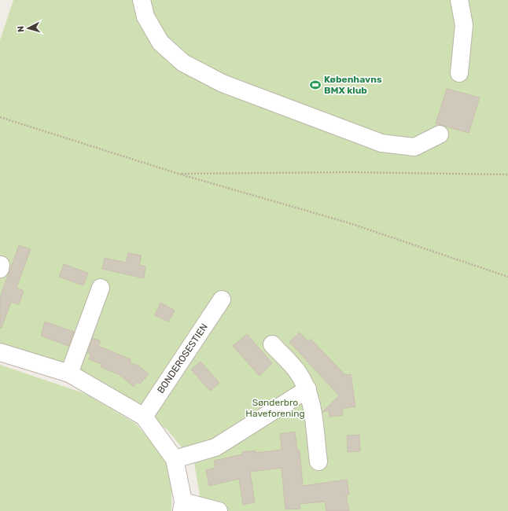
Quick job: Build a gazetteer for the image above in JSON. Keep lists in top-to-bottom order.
{
  "streets": {
    "lane": ["BONDEROSESTIEN"]
  },
  "parks": ["Sønderbro Haveforening"],
  "places": {
    "sports": ["Københavns BMX klub"]
  },
  "north": "left"
}
